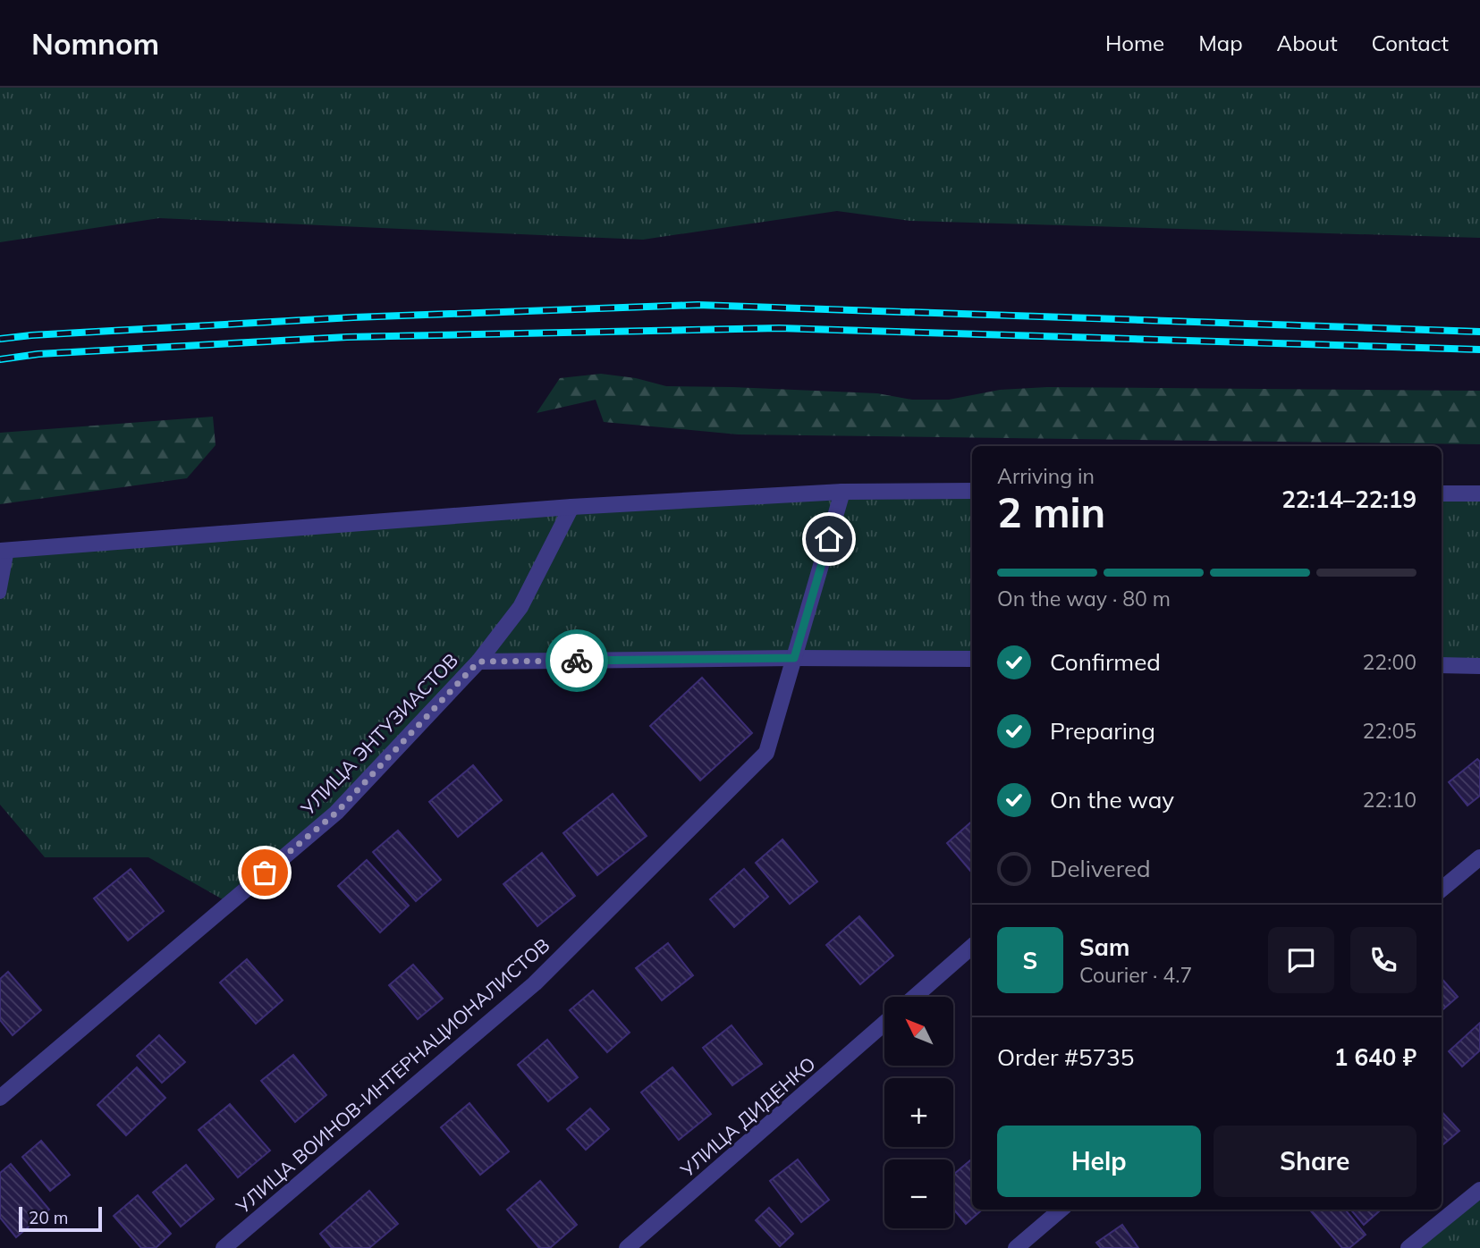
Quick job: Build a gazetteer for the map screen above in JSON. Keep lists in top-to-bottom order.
{
  "streets": {
    "street": ["УЛИЦА ЭНТУЗИАСТОВ", "УЛИЦА ВОИНОВ-ИНТЕРНАЦИОНАЛИСТОВ", "УЛИЦА ДИДЕНКО"]
  },
  "scale_bar": "20 m",
  "north": "top left",
  "page": {
    "header": "Nomnom",
    "nav": [
      "Home",
      "Map",
      "About",
      "Contact"
    ],
    "heading": ["2 min", "Arriving in", "22:14–22:19"],
    "panel": [
      "Sam",
      "Courier · 4.7",
      "Order #5735",
      "1 640 ₽"
    ],
    "bar": "On the way · 80 m",
    "list": [
      ["Confirmed", "22:00"],
      ["Preparing", "22:05"],
      ["On the way", "22:10"],
      "Delivered"
    ],
    "round": "S",
    "map_buttons": ["+", "−"],
    "buttons": ["Help", "Share"],
    "scale": "20 m"
  }
}
